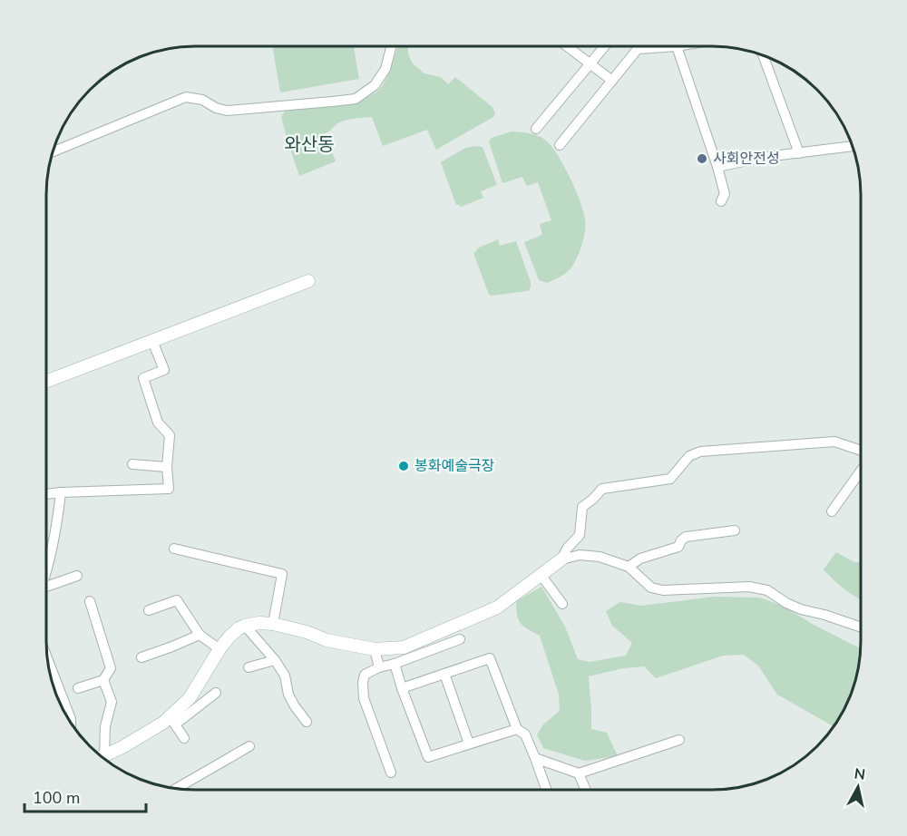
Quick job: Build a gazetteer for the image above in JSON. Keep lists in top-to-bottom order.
{
  "districts": ["와산동"],
  "places": ["사회안전성", "봉화예술극장"],
  "scale_bar": "100 m",
  "north": "top"
}
